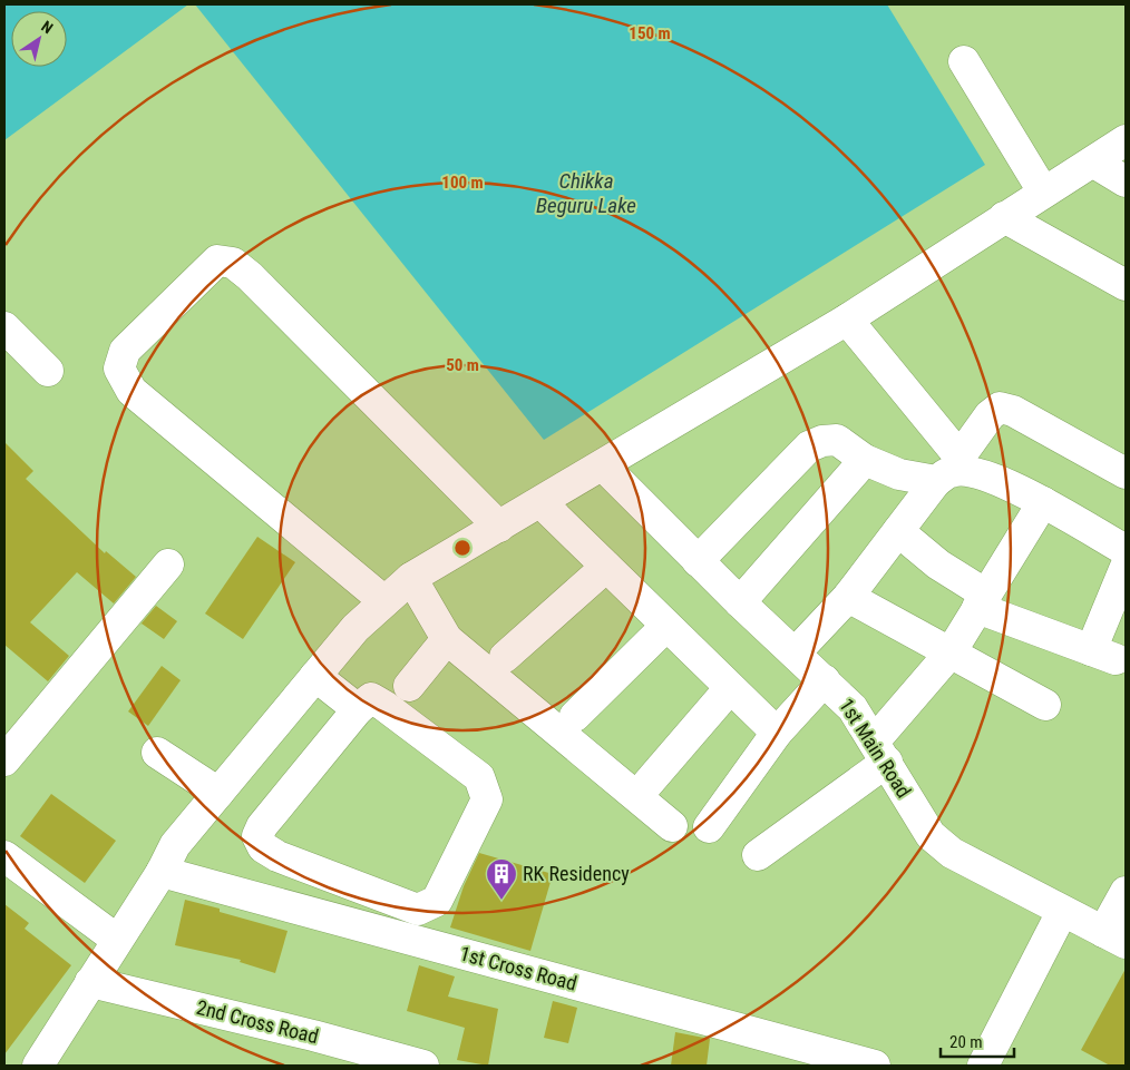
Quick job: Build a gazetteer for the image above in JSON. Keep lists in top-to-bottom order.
{
  "streets": {
    "street": ["1st Main Road", "1st Cross Road", "2nd Cross Road"]
  },
  "water": ["Chikka Beguru Lake"],
  "places": {
    "building": ["RK Residency"]
  },
  "scale_bar": "20 m",
  "north": "top right",
  "rings": ["150 m", "100 m", "50 m"]
}
